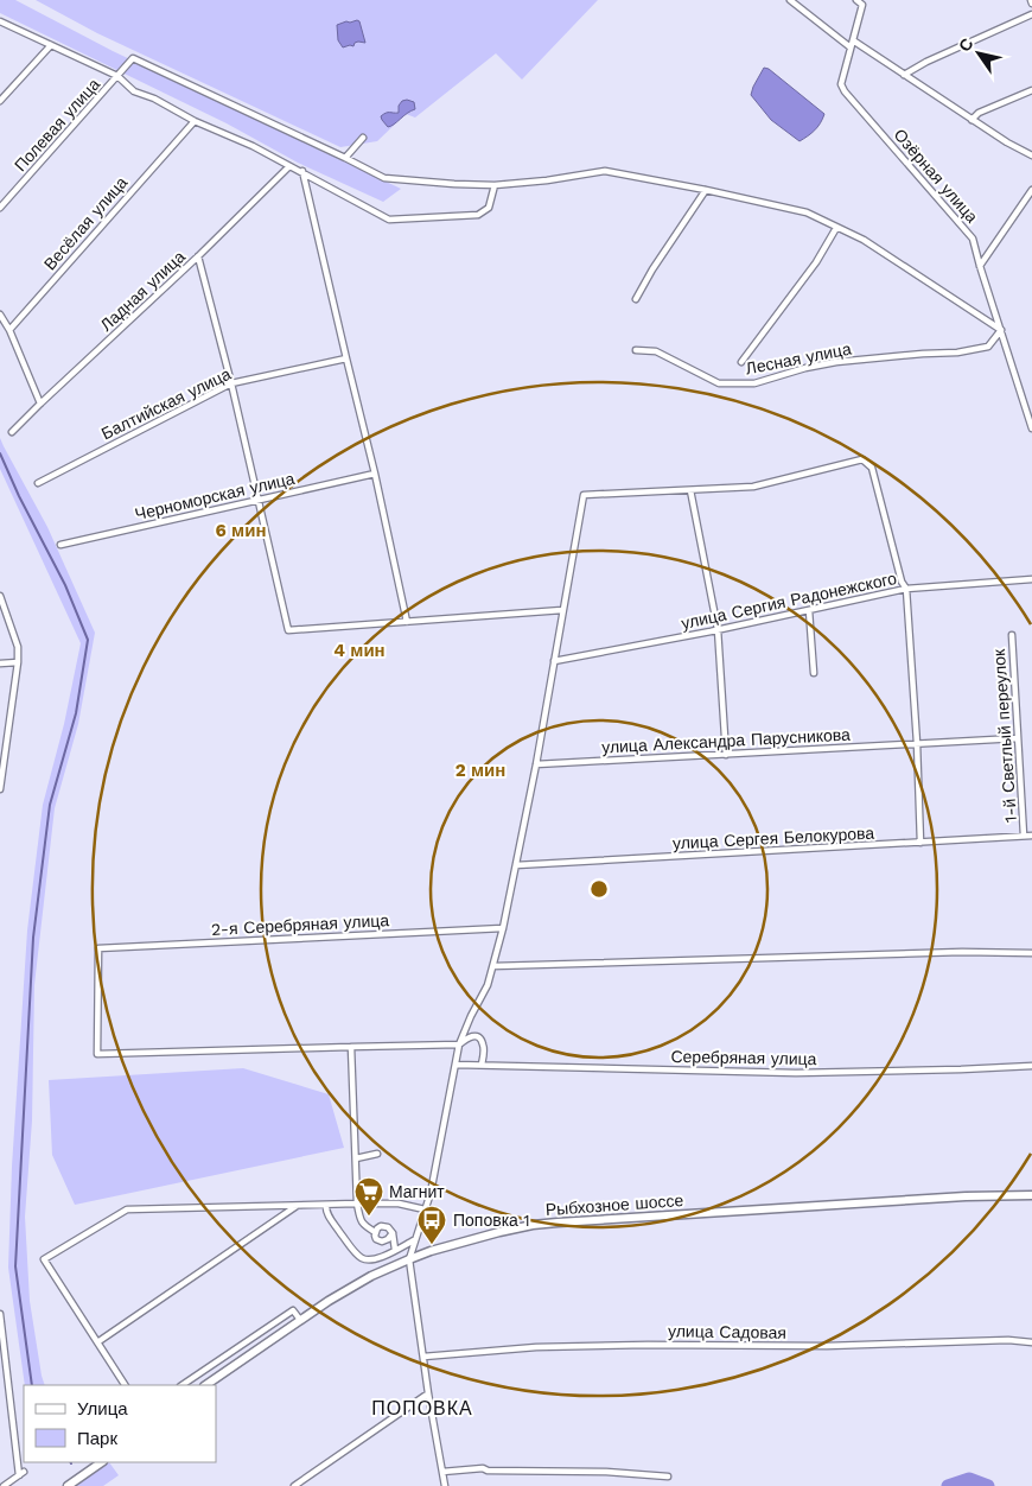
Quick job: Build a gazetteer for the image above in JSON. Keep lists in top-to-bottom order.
{
  "streets": {
    "street": [
      "Полевая улица",
      "Озёрная улица",
      "Весёлая улица",
      "Ладная улица",
      "Лесная улица",
      "Балтийская улица",
      "Черноморская улица",
      "улица Сергия Радонежского",
      "1-й Светлый переулок",
      "улица Александра Парусникова",
      "улица Сергея Белокурова",
      "2-я Серебряная улица",
      "Серебряная улица",
      "Рыбхозное шоссе",
      "улица Садовая"
    ]
  },
  "crossings": [
    ["Озёрная улица", "Лесная улица"],
    ["1-й Светлый переулок", "улица Сергея Белокурова"]
  ],
  "districts": ["ПОПОВКА"],
  "places": {
    "supermarket": ["Магнит"],
    "bus stop": ["Поповка 1"]
  },
  "legend": ["Улица", "Парк"],
  "north": "top left",
  "rings": ["6 мин", "4 мин", "2 мин"]
}
